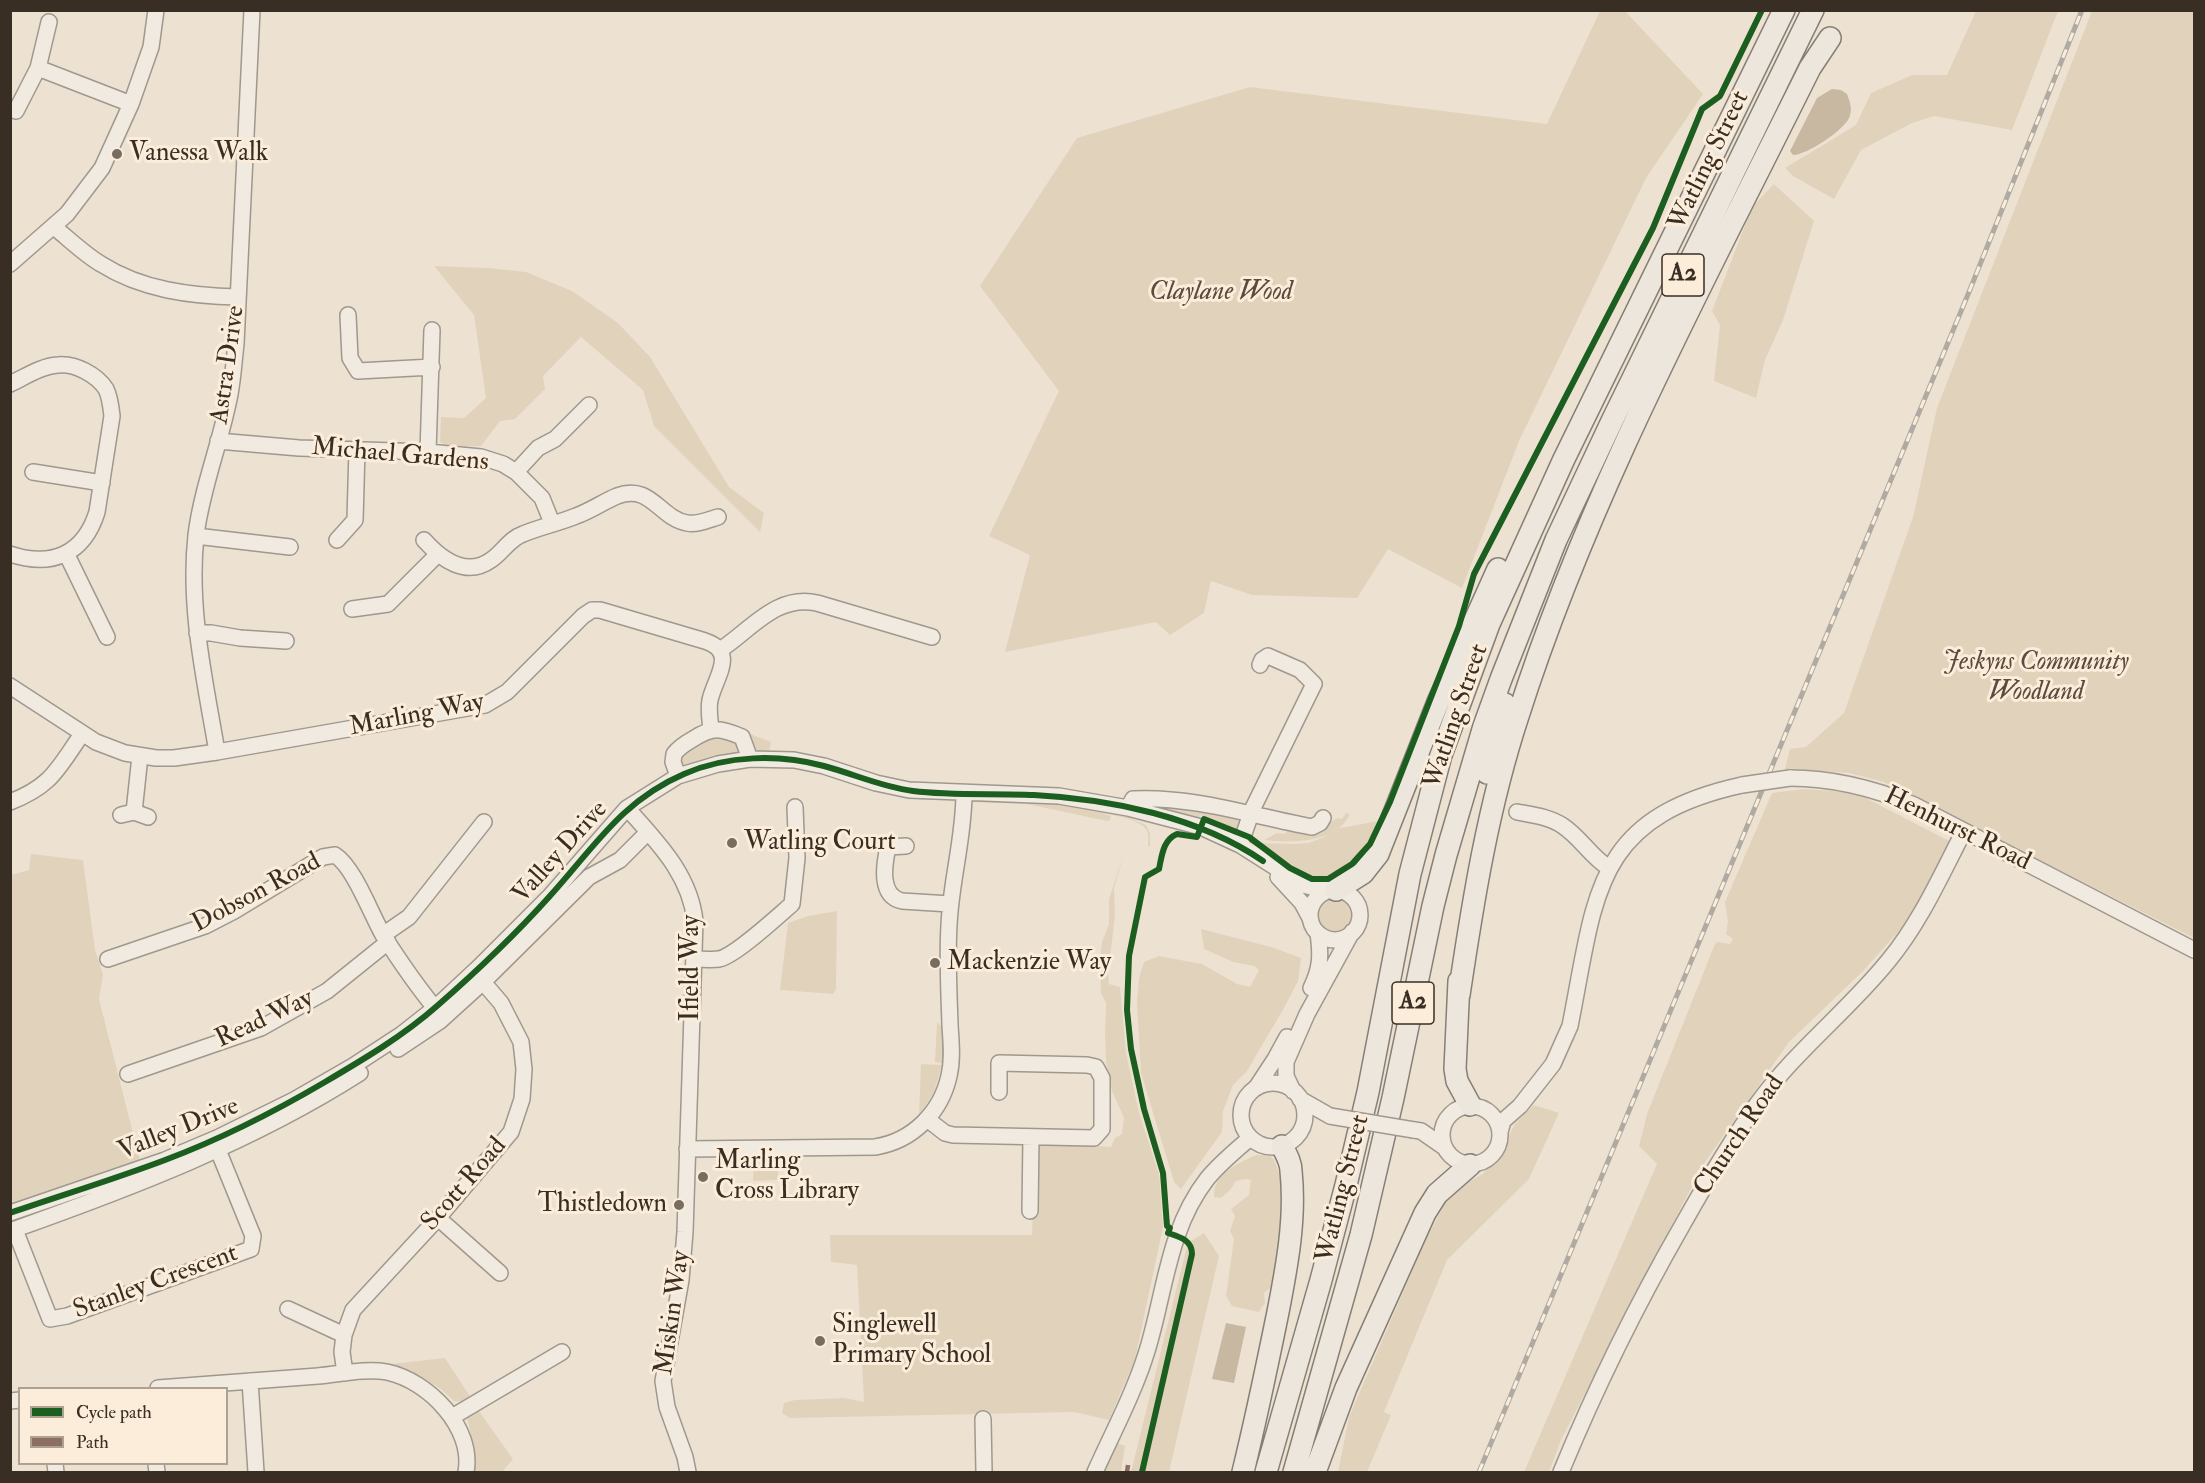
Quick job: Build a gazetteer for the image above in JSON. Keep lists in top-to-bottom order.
{
  "streets": {
    "highway": ["Watling Street", "A2"],
    "street": [
      "Astra Drive",
      "Michael Gardens",
      "Marling Way",
      "Henhurst Road",
      "Valley Drive",
      "Dobson Road",
      "Ifield Way",
      "Read Way",
      "Church Road",
      "Scott Road",
      "Stanley Crescent",
      "Miskin Way"
    ]
  },
  "crossings": [
    ["Astra Drive", "Michael Gardens"],
    ["Astra Drive", "Marling Way"],
    ["Henhurst Road", "Church Road"],
    ["Valley Drive", "Dobson Road"],
    ["Valley Drive", "Ifield Way"],
    ["Dobson Road", "Read Way"],
    ["Ifield Way", "Miskin Way"]
  ],
  "parks": ["Claylane Wood", "Jeskyns Community Woodland"],
  "places": [
    "Vanessa Walk",
    "Watling Court",
    "Mackenzie Way",
    "Marling Cross Library",
    "Thistledown",
    "Singlewell Primary School"
  ],
  "legend": ["Cycle path", "Path"]
}
